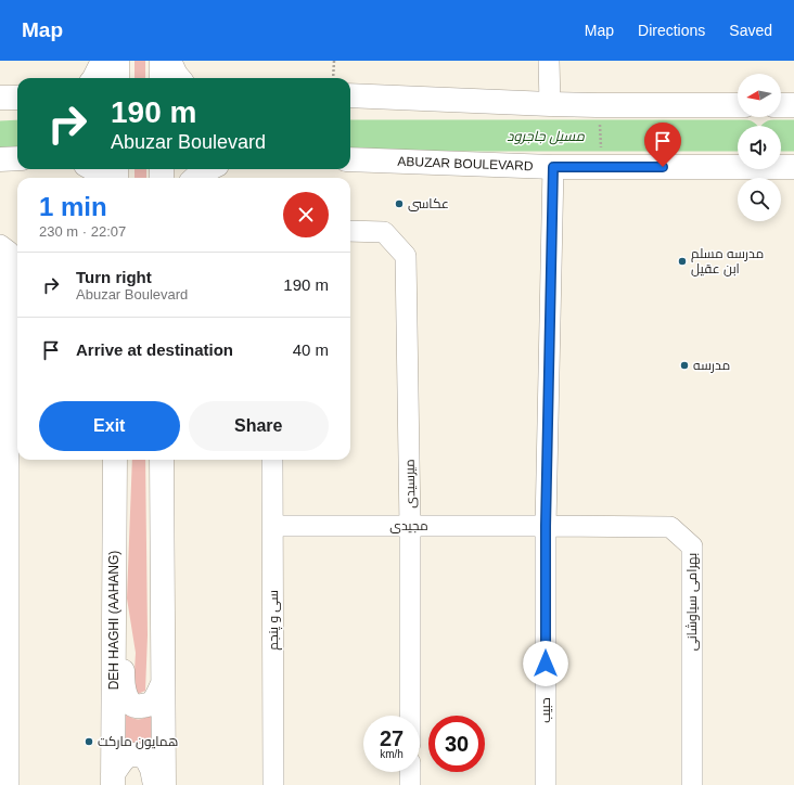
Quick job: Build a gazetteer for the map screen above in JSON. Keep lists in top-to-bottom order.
{
  "streets": {
    "main road": ["ABUZAR BOULEVARD", "DEH HAGHI (AAHANG)"],
    "street": [
      "میرسیدی",
      "مجیدی",
      "بهرامی سیاوشانی",
      "سی و پنجم",
      "حبیب"
    ]
  },
  "crossings": [
    ["ABUZAR BOULEVARD", "حبیب"],
    ["میرسیدی", "مجیدی"],
    ["مجیدی", "بهرامی سیاوشانی"],
    ["مجیدی", "سی و پنجم"],
    ["مجیدی", "حبیب"],
    ["بهرامی سیاوشانی", "حبیب"]
  ],
  "water": ["مسیل جاجرود"],
  "places": [
    "عکاسى",
    "مدرسه مسلم ابن عقیل",
    "مدرسه",
    "همایون مارکت"
  ],
  "north": "left",
  "page": {
    "header": "Map",
    "nav": ["Map", "Directions", "Saved"],
    "turn": ["190 m", "Abuzar Boulevard"],
    "heading": ["1 min", "230 m · 22:07"],
    "list": [
      {
        "name": "Turn right",
        "note": "Abuzar Boulevard",
        "value": "190 m"
      },
      {
        "name": "Arrive at destination",
        "value": "40 m"
      }
    ],
    "buttons": ["Exit", "Share"],
    "speed": "27 km/h",
    "limit": "30"
  }
}
